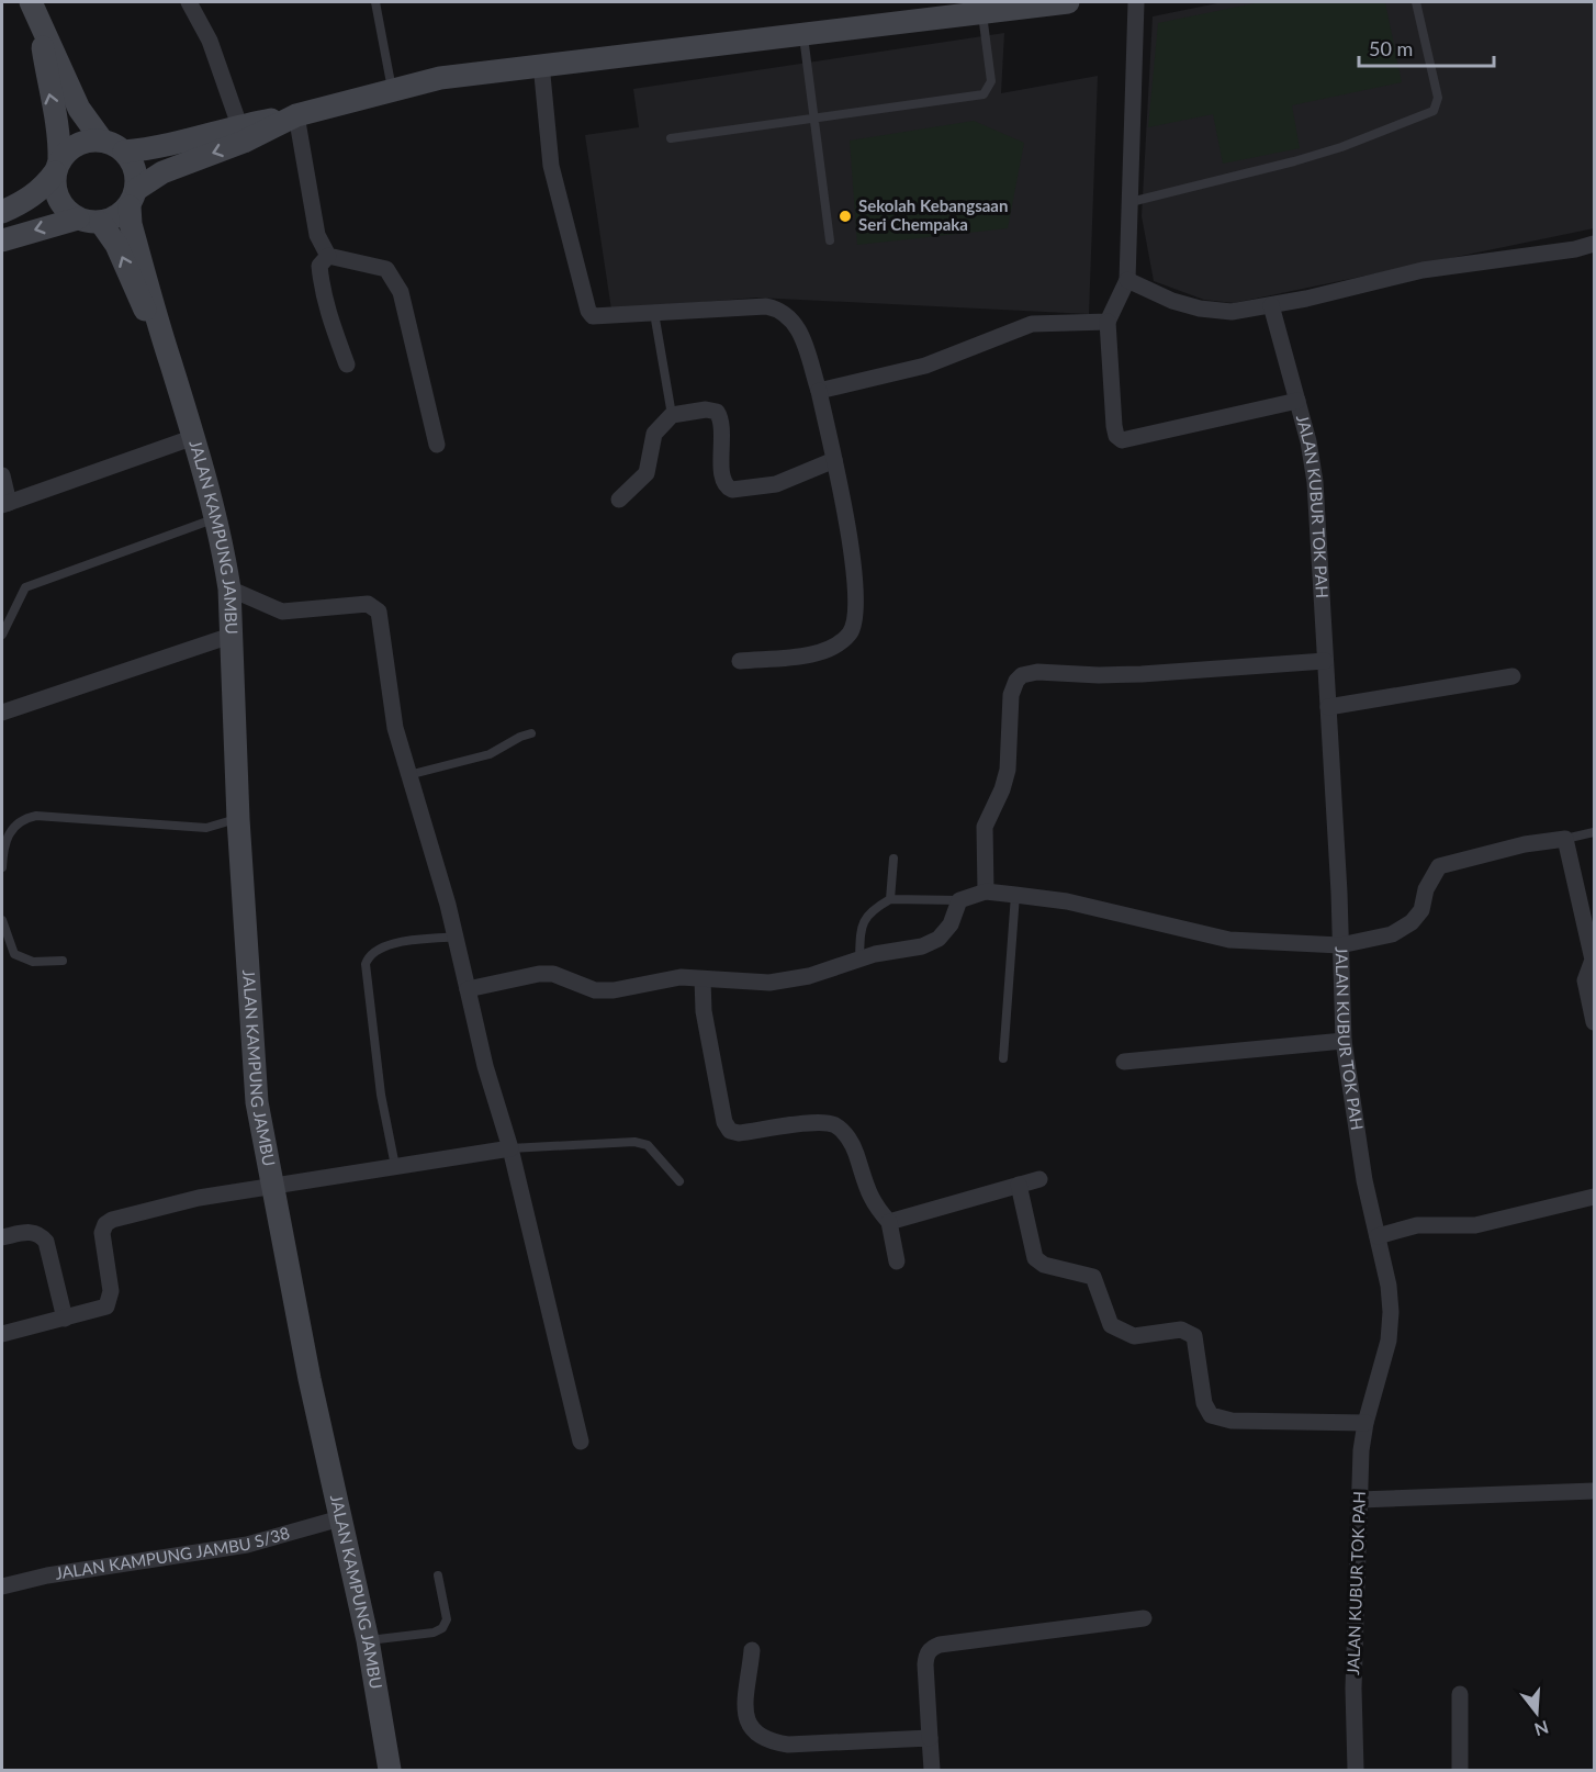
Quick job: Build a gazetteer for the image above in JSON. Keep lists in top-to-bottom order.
{
  "streets": {
    "main road": ["JALAN KAMPUNG JAMBU"],
    "street": ["JALAN KUBUR TOK PAH", "JALAN KAMPUNG JAMBU S/38"]
  },
  "crossings": [
    ["JALAN KAMPUNG JAMBU", "JALAN KAMPUNG JAMBU S/38"]
  ],
  "places": ["Sekolah Kebangsaan Seri Chempaka"],
  "scale_bar": "50 m",
  "north": "bottom"
}
